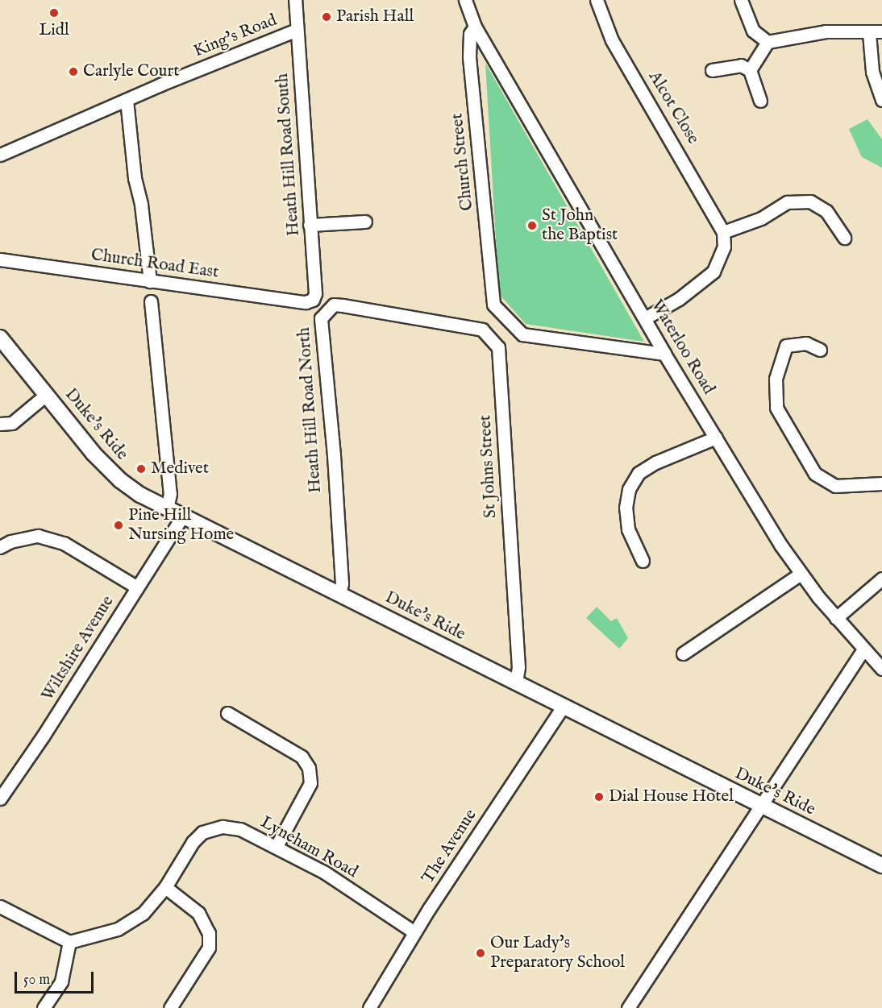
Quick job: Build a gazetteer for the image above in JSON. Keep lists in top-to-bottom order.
{
  "streets": {
    "main road": ["Duke's Ride"],
    "street": [
      "King's Road",
      "Alcot Close",
      "Heath Hill Road South",
      "Church Street",
      "Church Road East",
      "Waterloo Road",
      "Heath Hill Road North",
      "St Johns Street",
      "Wiltshire Avenue",
      "The Avenue",
      "Lyneham Road"
    ]
  },
  "crossings": [
    ["King's Road", "Heath Hill Road South"],
    ["Heath Hill Road South", "Church Road East"],
    ["Church Street", "Waterloo Road"],
    ["Heath Hill Road North", "Duke's Ride"],
    ["Heath Hill Road North", "St Johns Street"],
    ["Duke's Ride", "St Johns Street"],
    ["Duke's Ride", "Wiltshire Avenue"],
    ["Duke's Ride", "The Avenue"],
    ["The Avenue", "Lyneham Road"]
  ],
  "places": [
    "Lidl",
    "Parish Hall",
    "Carlyle Court",
    "St John the Baptist",
    "Medivet",
    "Pine Hill Nursing Home",
    "Dial House Hotel",
    "Our Lady's Preparatory School"
  ],
  "scale_bar": "50 m"
}
